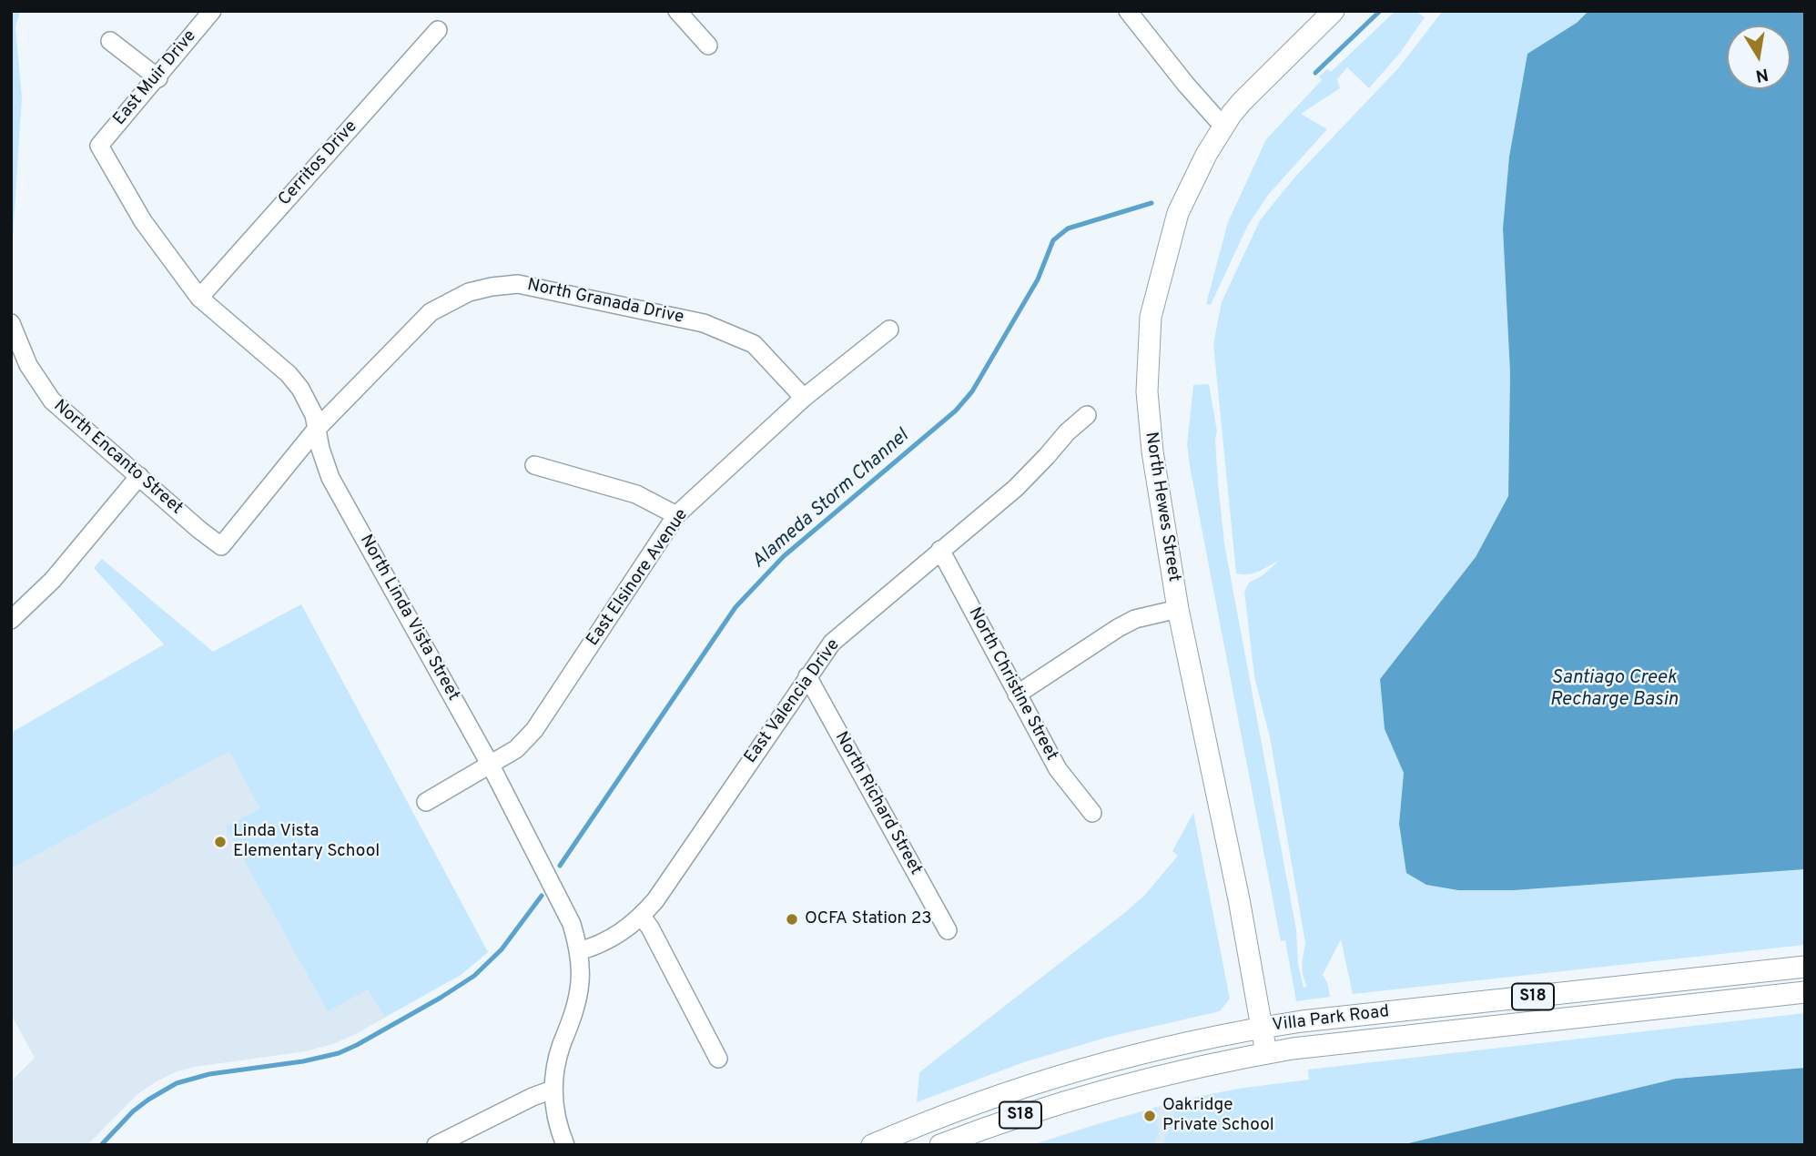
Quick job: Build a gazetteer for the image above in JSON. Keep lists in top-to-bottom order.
{
  "streets": {
    "main road": ["North Hewes Street", "S18", "Villa Park Road"],
    "street": [
      "East Muir Drive",
      "Cerritos Drive",
      "North Granada Drive",
      "North Encanto Street",
      "East Elsinore Avenue",
      "North Linda Vista Street",
      "North Christine Street",
      "East Valencia Drive",
      "North Richard Street"
    ]
  },
  "crossings": [
    ["East Muir Drive", "North Linda Vista Street"],
    ["Cerritos Drive", "North Linda Vista Street"],
    ["North Granada Drive", "North Encanto Street"],
    ["North Granada Drive", "East Elsinore Avenue"],
    ["North Granada Drive", "North Linda Vista Street"],
    ["North Hewes Street", "Villa Park Road"],
    ["East Elsinore Avenue", "North Linda Vista Street"],
    ["North Linda Vista Street", "East Valencia Drive"],
    ["North Christine Street", "East Valencia Drive"],
    ["East Valencia Drive", "North Richard Street"]
  ],
  "water": ["Alameda Storm Channel", "Santiago Creek Recharge Basin"],
  "places": ["Linda Vista Elementary School", "OCFA Station 23", "Oakridge Private School"],
  "north": "bottom"
}
